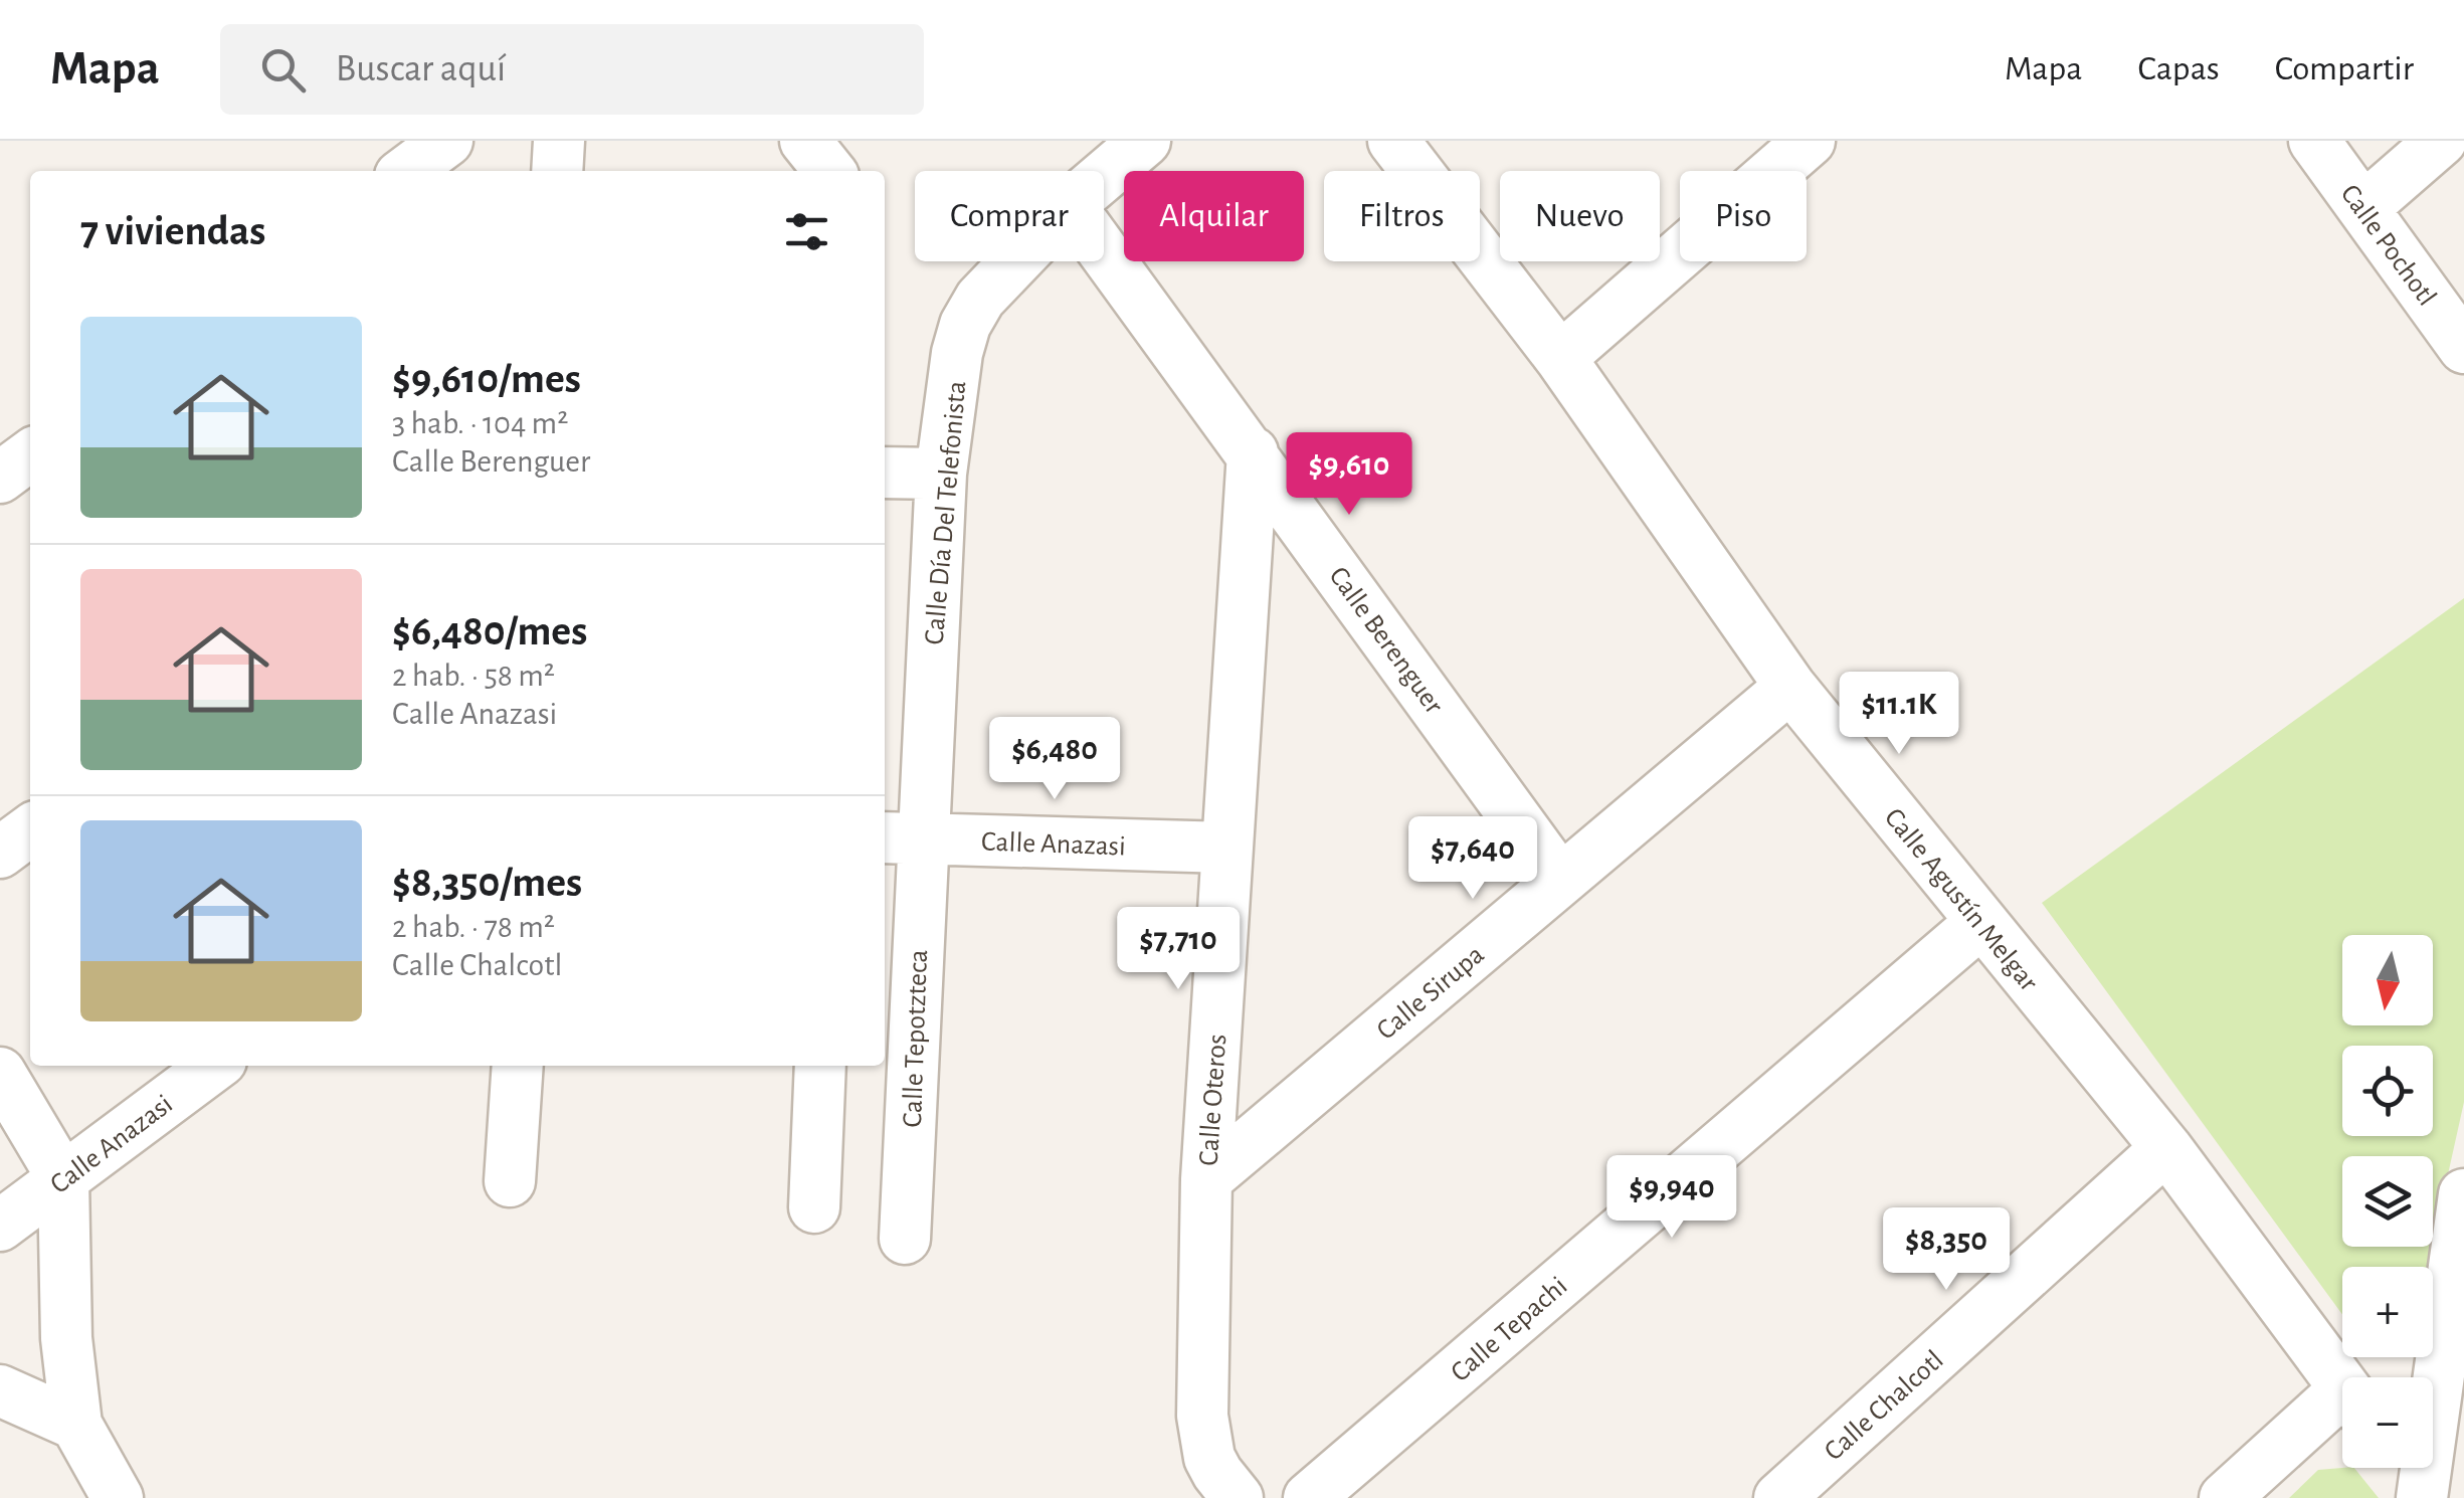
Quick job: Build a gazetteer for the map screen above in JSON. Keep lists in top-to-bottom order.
{
  "streets": {
    "street": [
      "Calle Pochotl",
      "Calle Día Del Telefonista",
      "Calle Berenguer",
      "Calle Anazasi",
      "Calle Agustín Melgar",
      "Calle Sirupa",
      "Calle Tepotzteca",
      "Calle Oteros",
      "Calle Tepachi",
      "Calle Chalcotl"
    ]
  },
  "crossings": [
    ["Calle Día Del Telefonista", "Calle Anazasi"],
    ["Calle Día Del Telefonista", "Calle Tepotzteca"],
    ["Calle Berenguer", "Calle Sirupa"],
    ["Calle Berenguer", "Calle Oteros"],
    ["Calle Anazasi", "Calle Tepotzteca"],
    ["Calle Anazasi", "Calle Oteros"],
    ["Calle Agustín Melgar", "Calle Sirupa"],
    ["Calle Agustín Melgar", "Calle Tepachi"],
    ["Calle Agustín Melgar", "Calle Chalcotl"],
    ["Calle Sirupa", "Calle Oteros"]
  ],
  "north": "bottom",
  "page": {
    "header": "Mapa",
    "search": "Buscar aquí",
    "nav": ["Mapa", "Capas", "Compartir"],
    "chip": [
      "Comprar",
      "Alquilar",
      "Filtros",
      "Nuevo",
      "Piso"
    ],
    "heading": "7 viviendas",
    "list": [
      {
        "name": "$9,610/mes",
        "note": "3 hab. · 104 m² · Calle Berenguer"
      },
      {
        "name": "$6,480/mes",
        "note": "2 hab. · 58 m² · Calle Anazasi"
      },
      {
        "name": "$8,350/mes",
        "note": "2 hab. · 78 m² · Calle Chalcotl"
      }
    ],
    "price": [
      "$9,610",
      "$11.1K",
      "$6,480",
      "$7,640",
      "$7,710",
      "$9,940",
      "$8,350"
    ],
    "map_buttons": ["+", "−"]
  }
}
